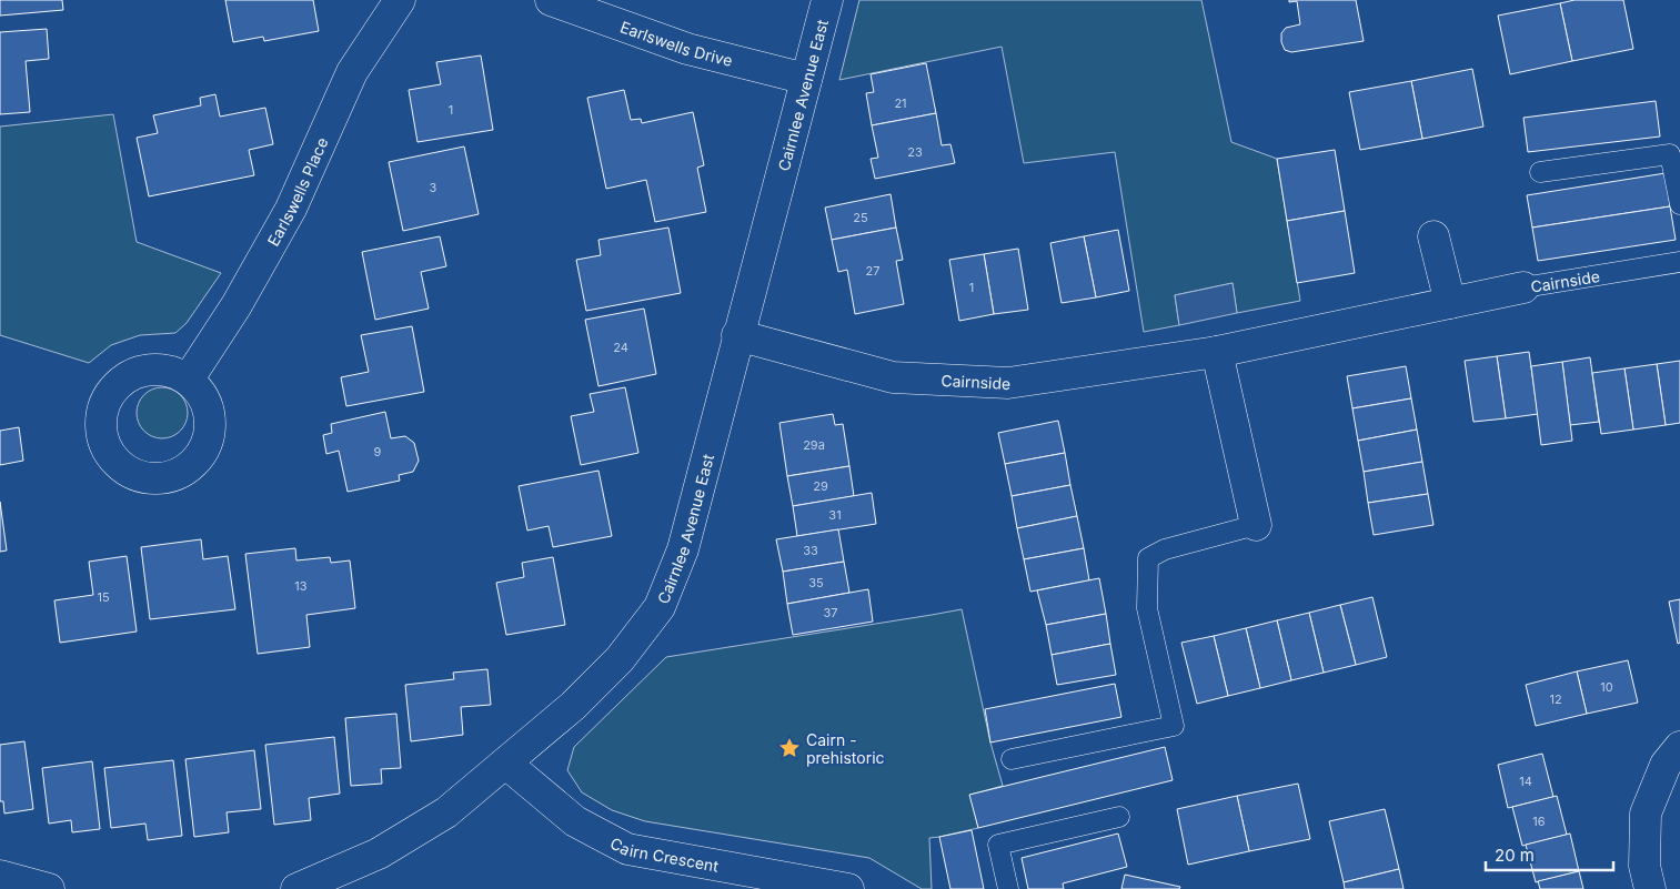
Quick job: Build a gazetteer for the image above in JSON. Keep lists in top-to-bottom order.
{
  "streets": {
    "street": [
      "Earlswells Drive",
      "Cairnlee Avenue East",
      "Earlswells Place",
      "Cairnside",
      "Cairn Crescent"
    ]
  },
  "crossings": [
    ["Earlswells Drive", "Cairnlee Avenue East"],
    ["Cairnlee Avenue East", "Cairnside"],
    ["Cairnlee Avenue East", "Cairn Crescent"]
  ],
  "places": {
    "place": ["Cairn - prehistoric"]
  },
  "house_numbers": [
    "21",
    "1",
    "23",
    "3",
    "25",
    "27",
    "1",
    "24",
    "29a",
    "9",
    "29",
    "31",
    "33",
    "35",
    "13",
    "15",
    "37",
    "10",
    "12",
    "14",
    "16"
  ],
  "scale_bar": "20 m"
}
